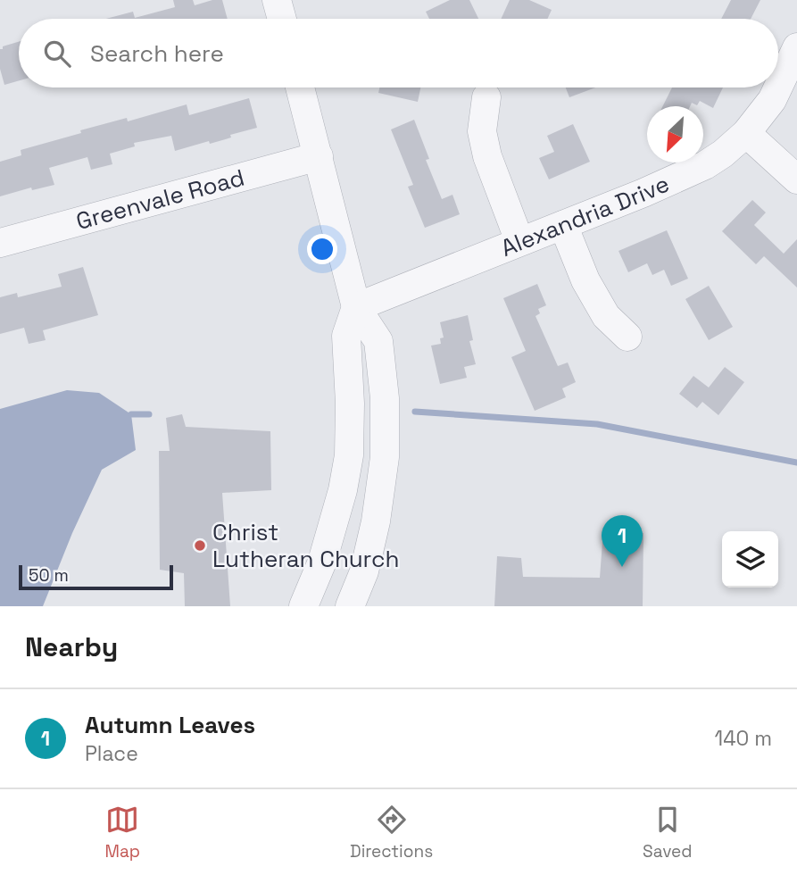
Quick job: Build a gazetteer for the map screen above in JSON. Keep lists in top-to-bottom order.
{
  "streets": {
    "street": ["Greenvale Road", "Alexandria Drive"]
  },
  "places": ["Christ Lutheran Church"],
  "scale_bar": "50 m",
  "north": "bottom left",
  "page": {
    "search": "Search here",
    "pins": "1",
    "scale": "50 m",
    "heading": "Nearby",
    "list": [
      {
        "mark": "1",
        "name": "Autumn Leaves",
        "note": "Place",
        "value": "140 m"
      }
    ],
    "nav": ["Map", "Directions", "Saved"]
  }
}
